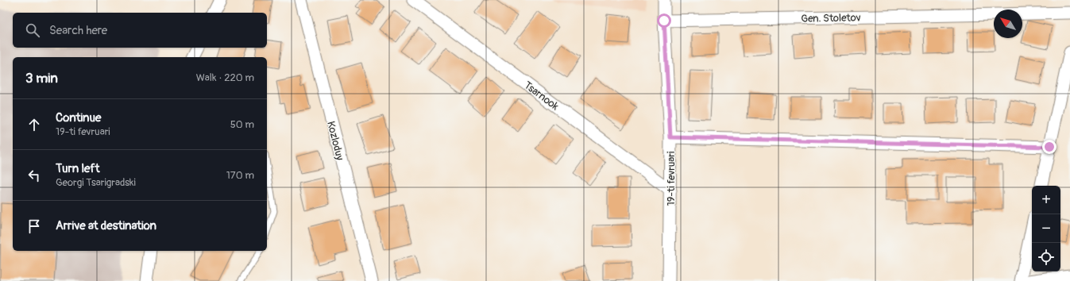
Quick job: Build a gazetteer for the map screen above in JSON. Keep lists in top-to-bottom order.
{
  "streets": {
    "street": [
      "Gen. Stoletov",
      "Tsarnook",
      "Kozloduy",
      "19-ti fevruari"
    ]
  },
  "crossings": [
    ["Gen. Stoletov", "19-ti fevruari"],
    ["Tsarnook", "19-ti fevruari"]
  ],
  "north": "top left",
  "page": {
    "search": "Search here",
    "heading": ["3 min", "Walk · 220 m"],
    "list": [
      ["Continue", "19-ti fevruari", "50 m"],
      ["Turn left", "Georgi Tsarigradski", "170 m"],
      "Arrive at destination"
    ],
    "map_buttons": ["+", "−"]
  }
}
